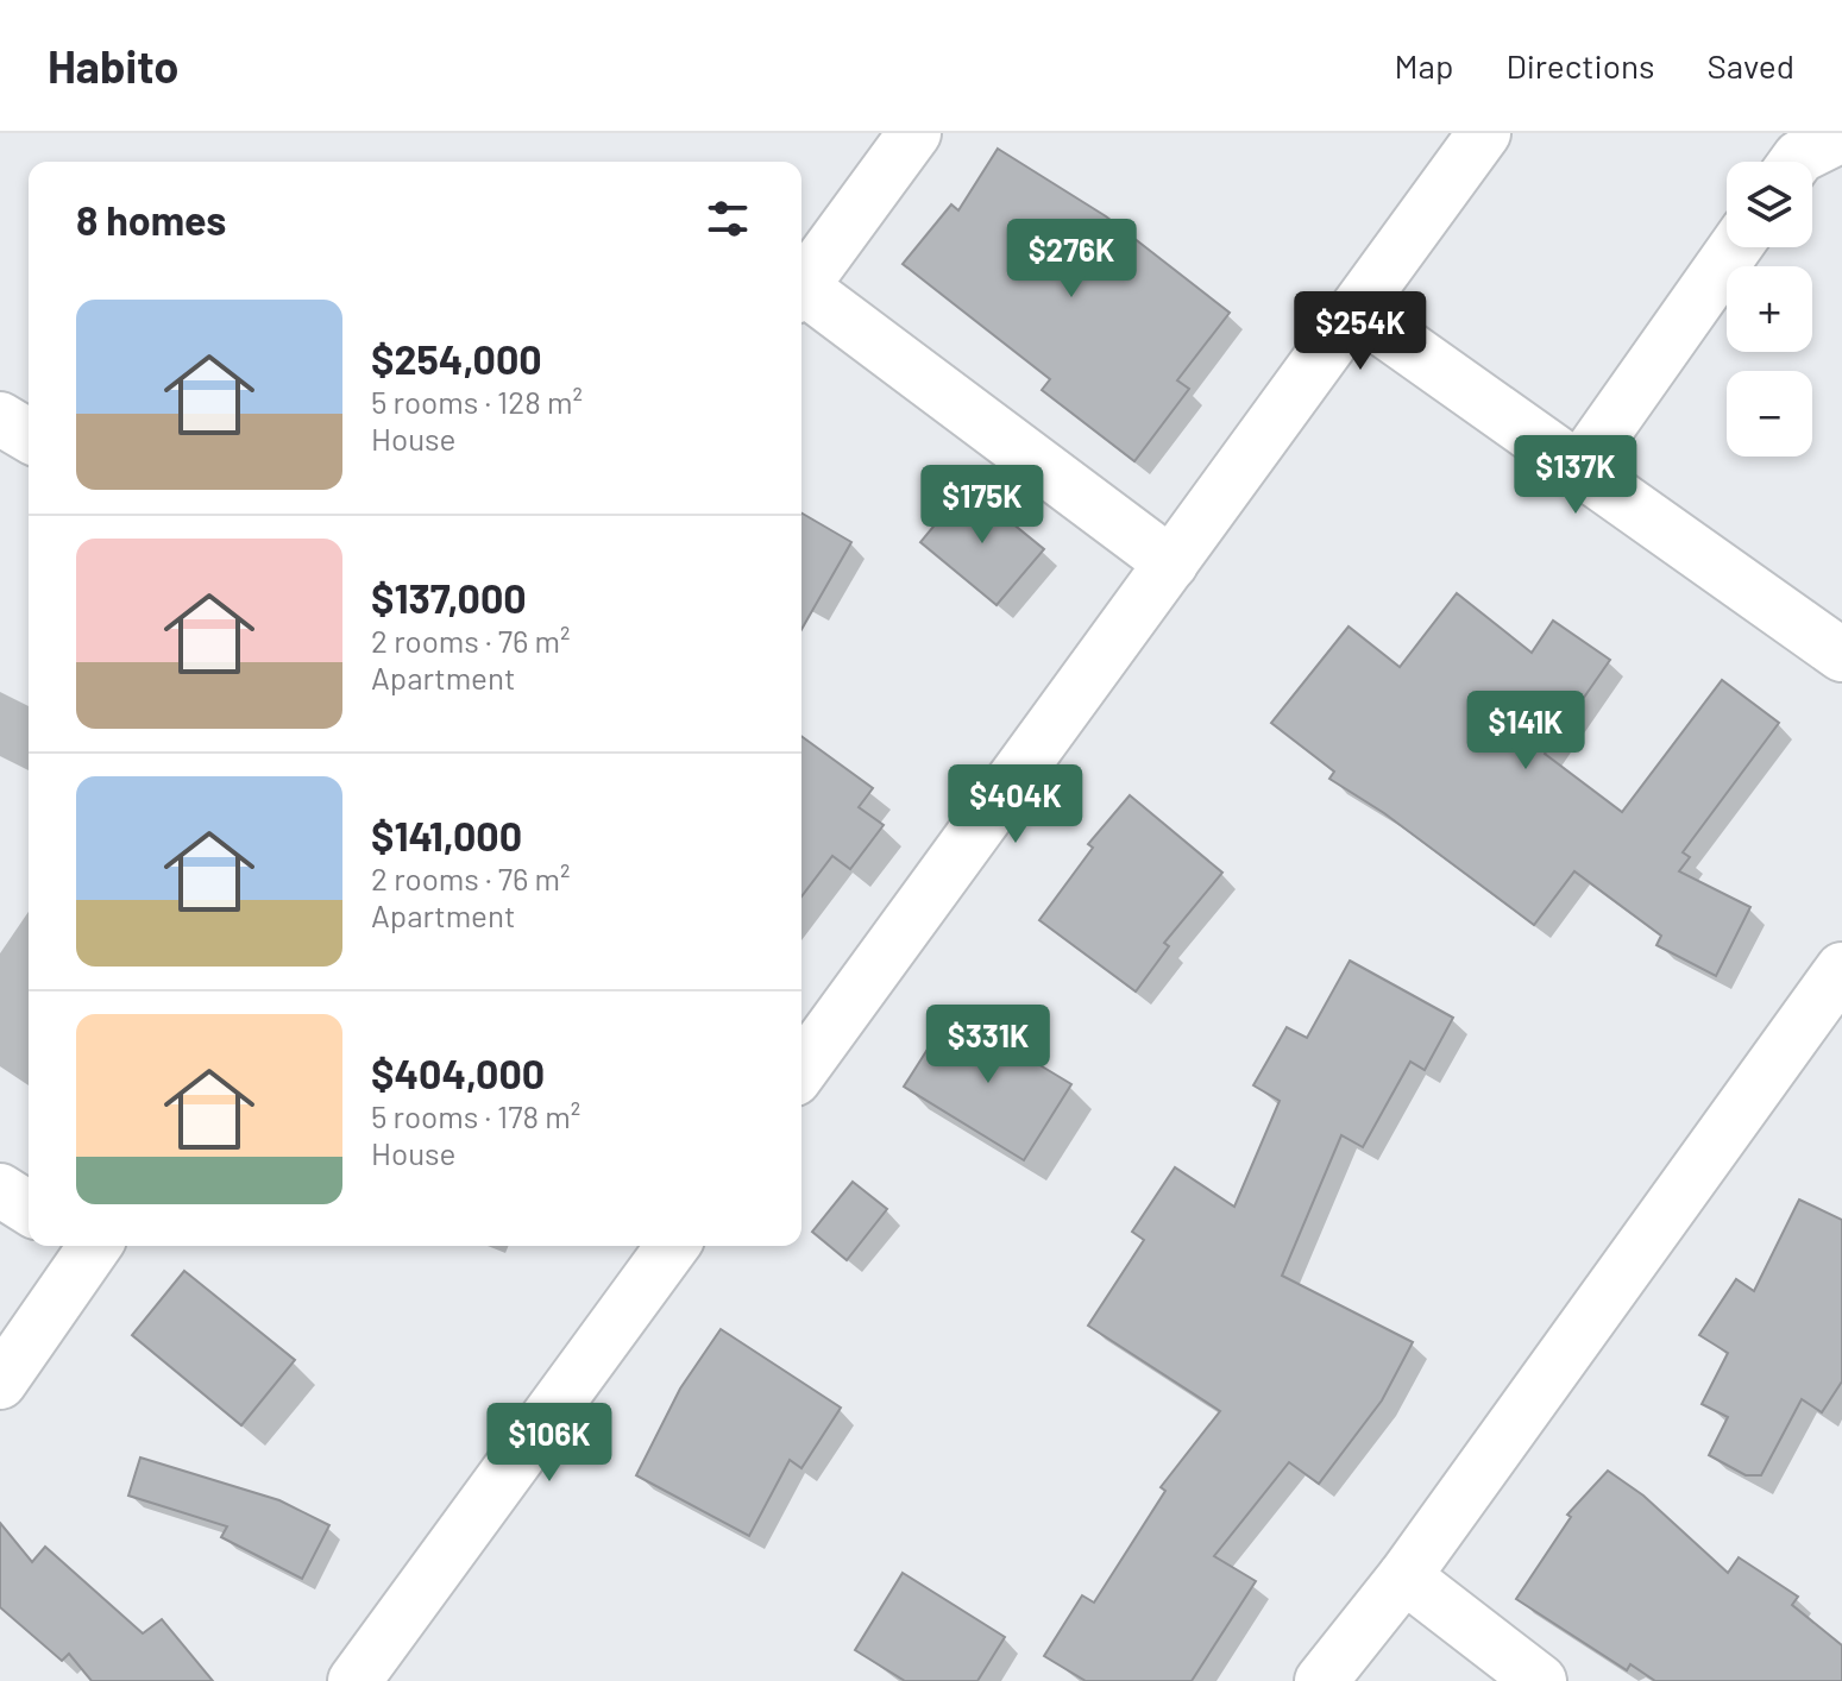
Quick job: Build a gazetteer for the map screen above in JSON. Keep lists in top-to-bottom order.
{
  "page": {
    "header": "Habito",
    "nav": ["Map", "Directions", "Saved"],
    "map_buttons": ["+", "−"],
    "heading": "8 homes",
    "price": [
      "$276K",
      "$254K",
      "$137K",
      "$175K",
      "$141K",
      "$404K",
      "$331K",
      "$106K"
    ],
    "list": [
      {
        "name": "$254,000",
        "note": "5 rooms · 128 m² · House"
      },
      {
        "name": "$137,000",
        "note": "2 rooms · 76 m² · Apartment"
      },
      {
        "name": "$141,000",
        "note": "2 rooms · 76 m² · Apartment"
      },
      {
        "name": "$404,000",
        "note": "5 rooms · 178 m² · House"
      }
    ]
  }
}
